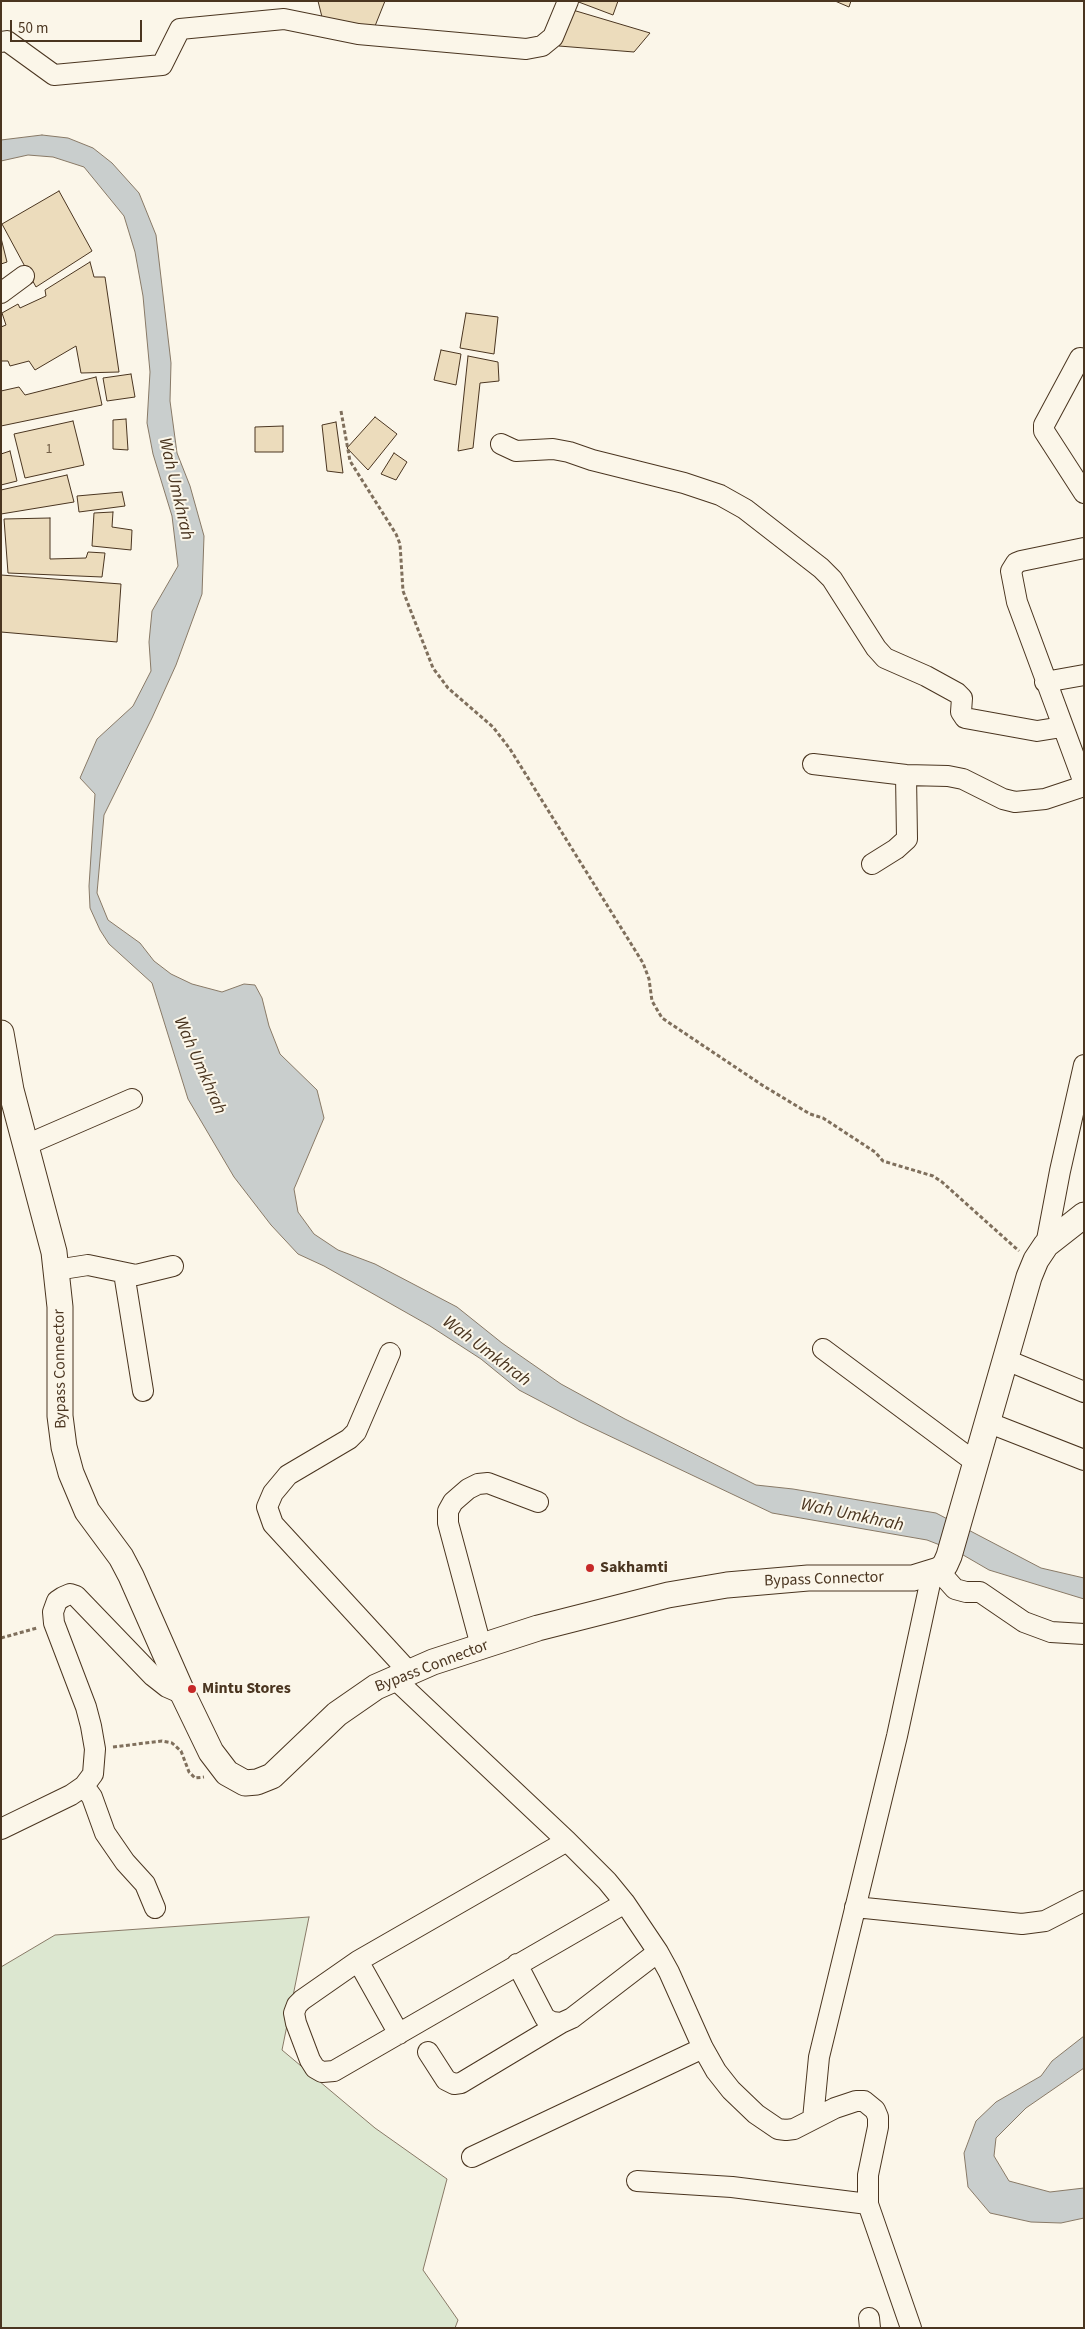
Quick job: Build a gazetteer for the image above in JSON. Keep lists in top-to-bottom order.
{
  "streets": {
    "main road": ["Bypass Connector"]
  },
  "water": ["Wah Umkhrah"],
  "places": ["Sakhamti", "Mintu Stores"],
  "house_numbers": ["1"],
  "scale_bar": "50 m"
}
